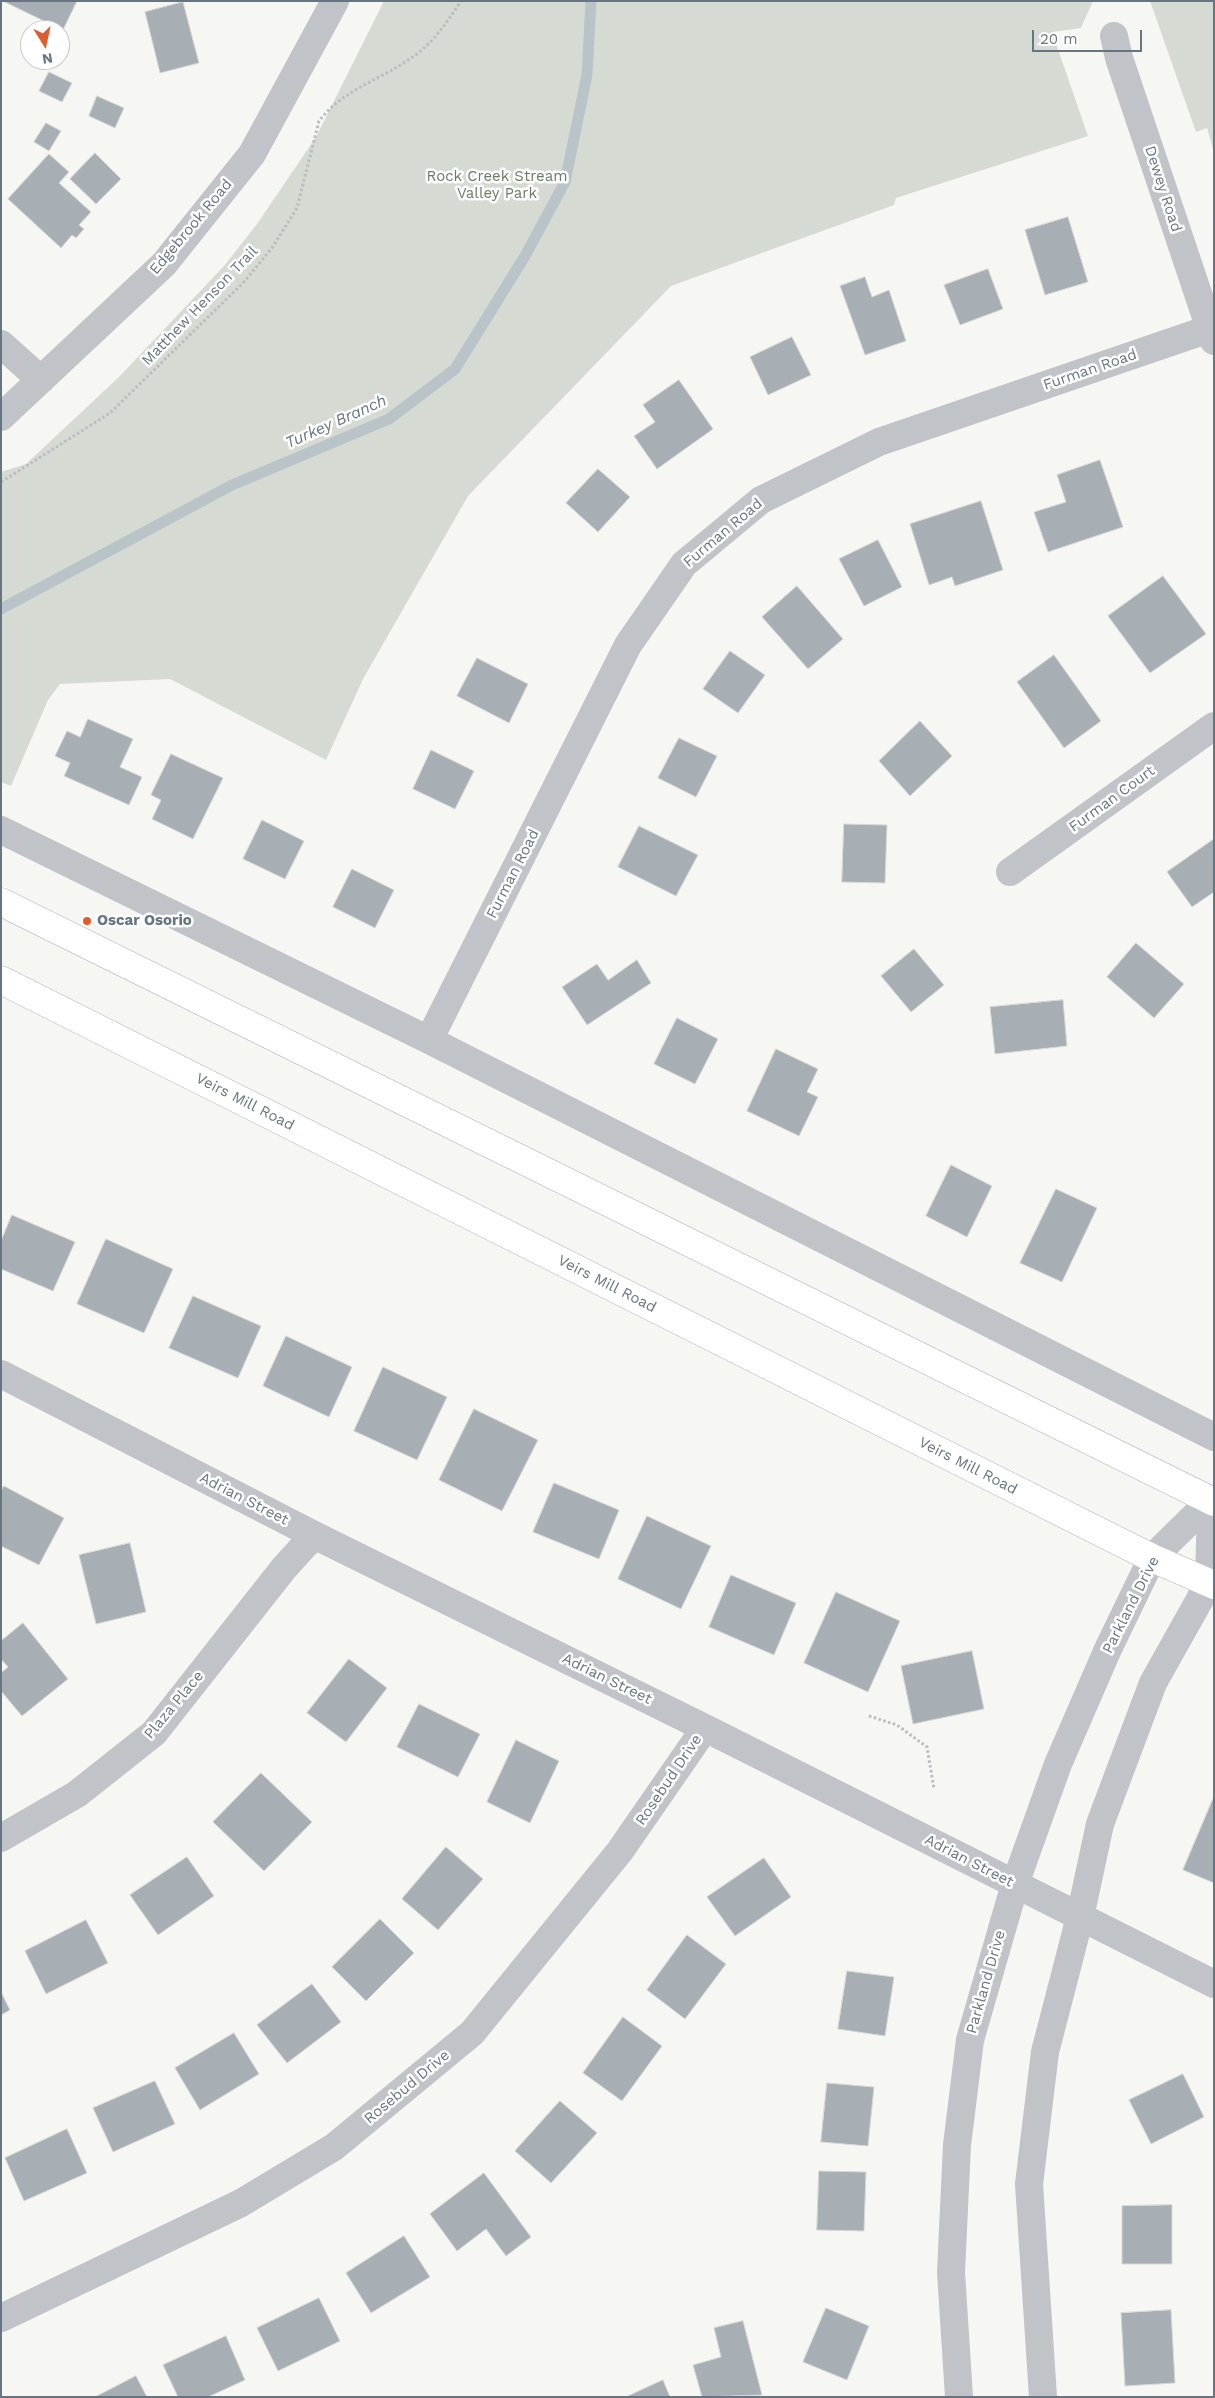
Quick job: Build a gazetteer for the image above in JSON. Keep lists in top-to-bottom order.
{
  "streets": {
    "main road": ["Veirs Mill Road"],
    "street": [
      "Dewey Road",
      "Edgebrook Road",
      "Furman Road",
      "Furman Court",
      "Adrian Street",
      "Parkland Drive",
      "Plaza Place",
      "Rosebud Drive"
    ],
    "path": ["Matthew Henson Trail"]
  },
  "crossings": [
    ["Dewey Road", "Furman Road"],
    ["Veirs Mill Road", "Parkland Drive"],
    ["Adrian Street", "Parkland Drive"],
    ["Adrian Street", "Plaza Place"],
    ["Adrian Street", "Rosebud Drive"]
  ],
  "water": ["Turkey Branch"],
  "parks": ["Rock Creek Stream Valley Park"],
  "places": ["Oscar Osorio"],
  "scale_bar": "20 m",
  "north": "bottom"
}
